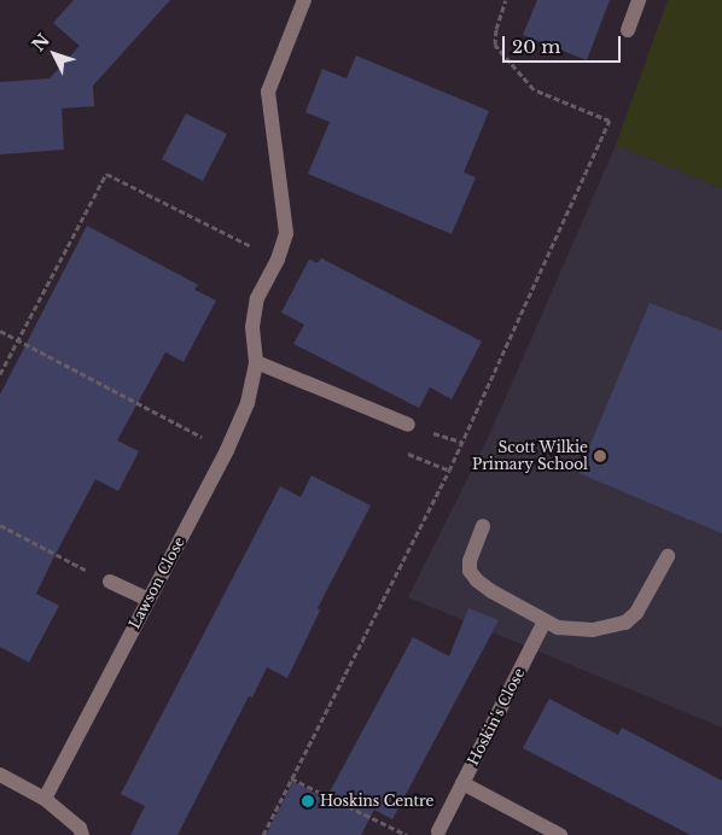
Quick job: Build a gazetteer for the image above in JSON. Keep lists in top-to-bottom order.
{
  "streets": {
    "street": ["Lawson Close", "Hoskin's Close"]
  },
  "places": ["Scott Wilkie Primary School", "Hoskins Centre"],
  "scale_bar": "20 m",
  "north": "top left"
}
